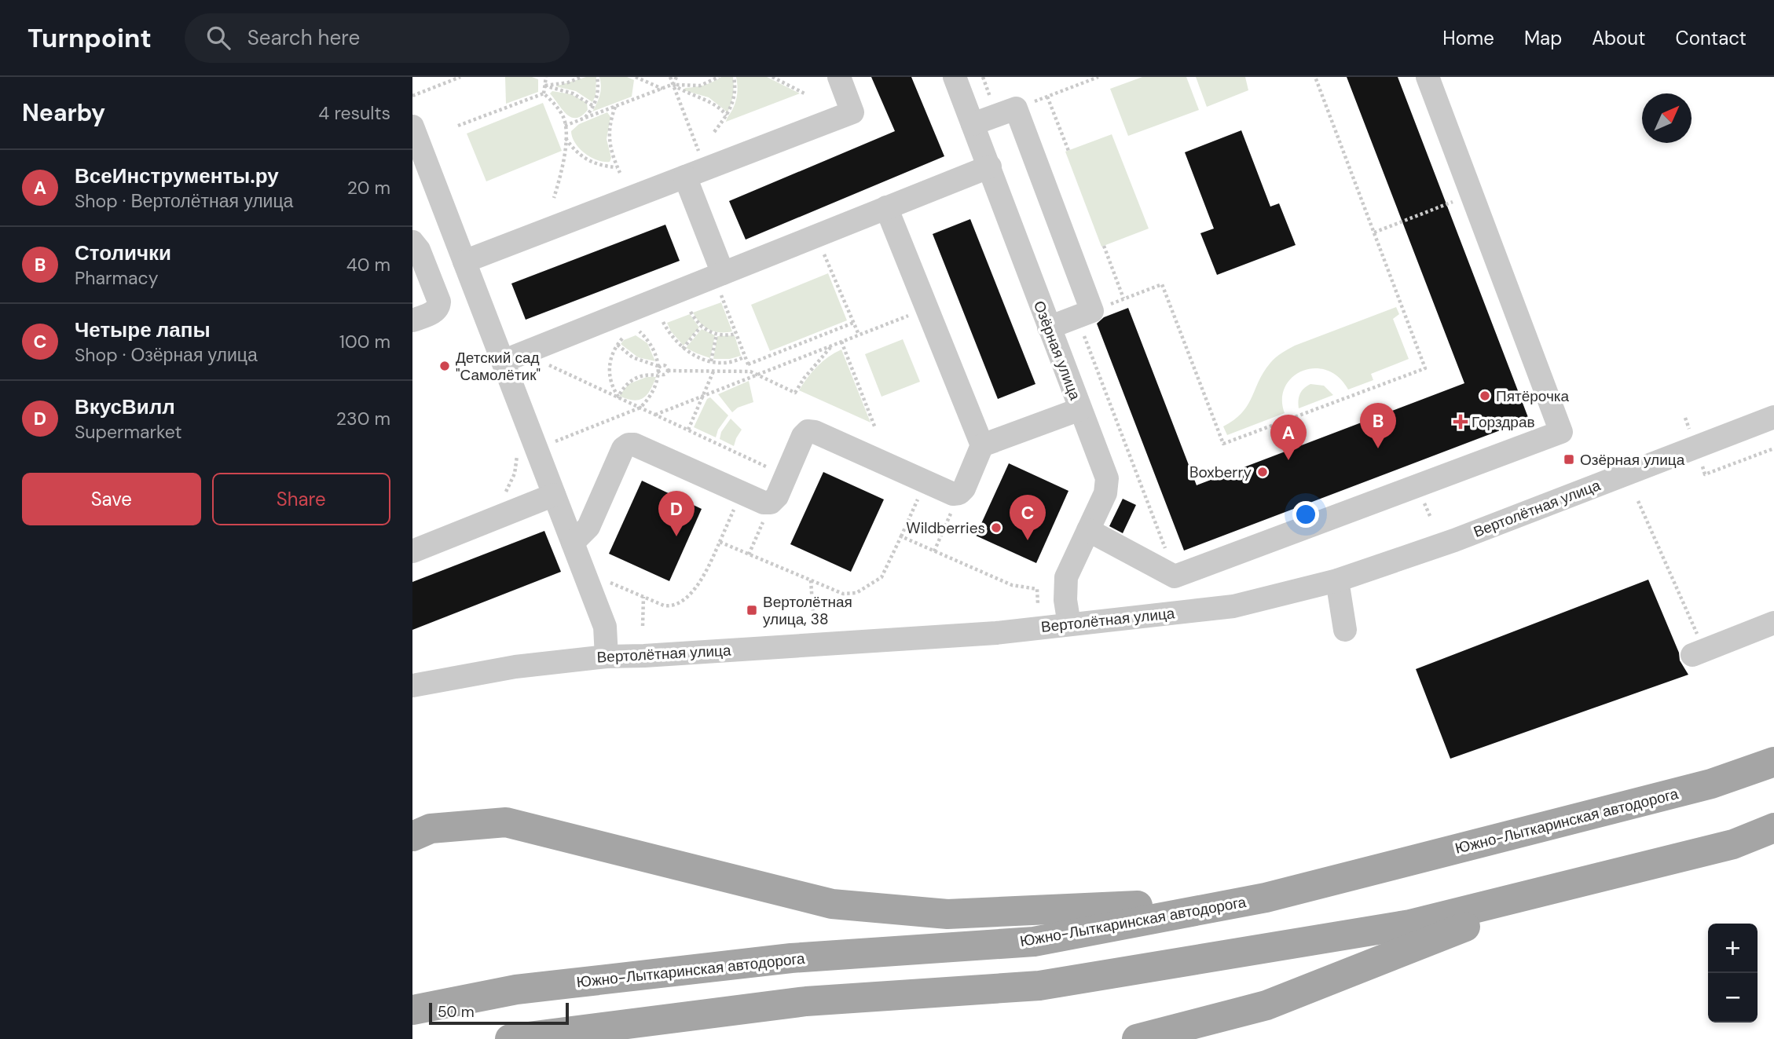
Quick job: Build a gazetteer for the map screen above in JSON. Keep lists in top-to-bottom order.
{
  "streets": {
    "main road": ["Южно-Лыткаринская автодорога"],
    "street": ["Озёрная улица", "Вертолётная улица"]
  },
  "crossings": [
    ["Озёрная улица", "Вертолётная улица"]
  ],
  "places": {
    "other": [
      "Детский сад \"Самолётик\"",
      "Пятёрочка",
      "Boxberry",
      "Wildberries"
    ],
    "health": ["Горздрав"],
    "transit": ["Озёрная улица", "Вертолётная улица, 38"]
  },
  "scale_bar": "50 m",
  "north": "top right",
  "page": {
    "header": "Turnpoint",
    "search": "Search here",
    "nav": [
      "Home",
      "Map",
      "About",
      "Contact"
    ],
    "heading": ["Nearby", "4 results"],
    "list": [
      {
        "mark": "A",
        "name": "ВсеИнструменты.ру",
        "note": "Shop · Вертолётная улица",
        "value": "20 m"
      },
      {
        "mark": "B",
        "name": "Столички",
        "note": "Pharmacy",
        "value": "40 m"
      },
      {
        "mark": "C",
        "name": "Четыре лапы",
        "note": "Shop · Озёрная улица",
        "value": "100 m"
      },
      {
        "mark": "D",
        "name": "ВкусВилл",
        "note": "Supermarket",
        "value": "230 m"
      }
    ],
    "pins": [
      "B",
      "A",
      "D",
      "C"
    ],
    "buttons": ["Save", "Share"],
    "map_buttons": ["+", "−"],
    "scale": "50 m"
  }
}
